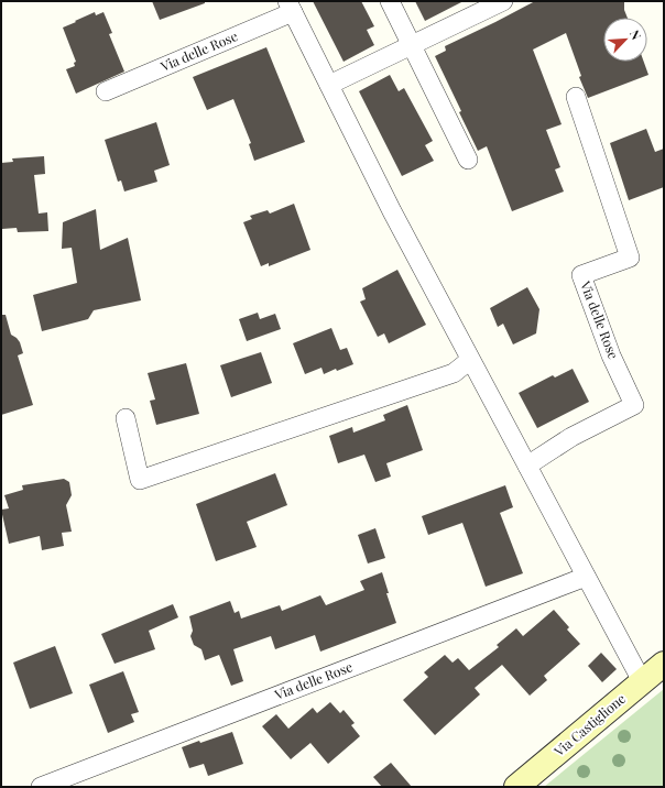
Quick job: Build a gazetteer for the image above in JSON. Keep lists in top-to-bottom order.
{
  "streets": {
    "street": ["Via delle Rose", "Via Castiglione"]
  },
  "crossings": [
    ["Via delle Rose", "Via Castiglione"]
  ],
  "north": "top right"
}
